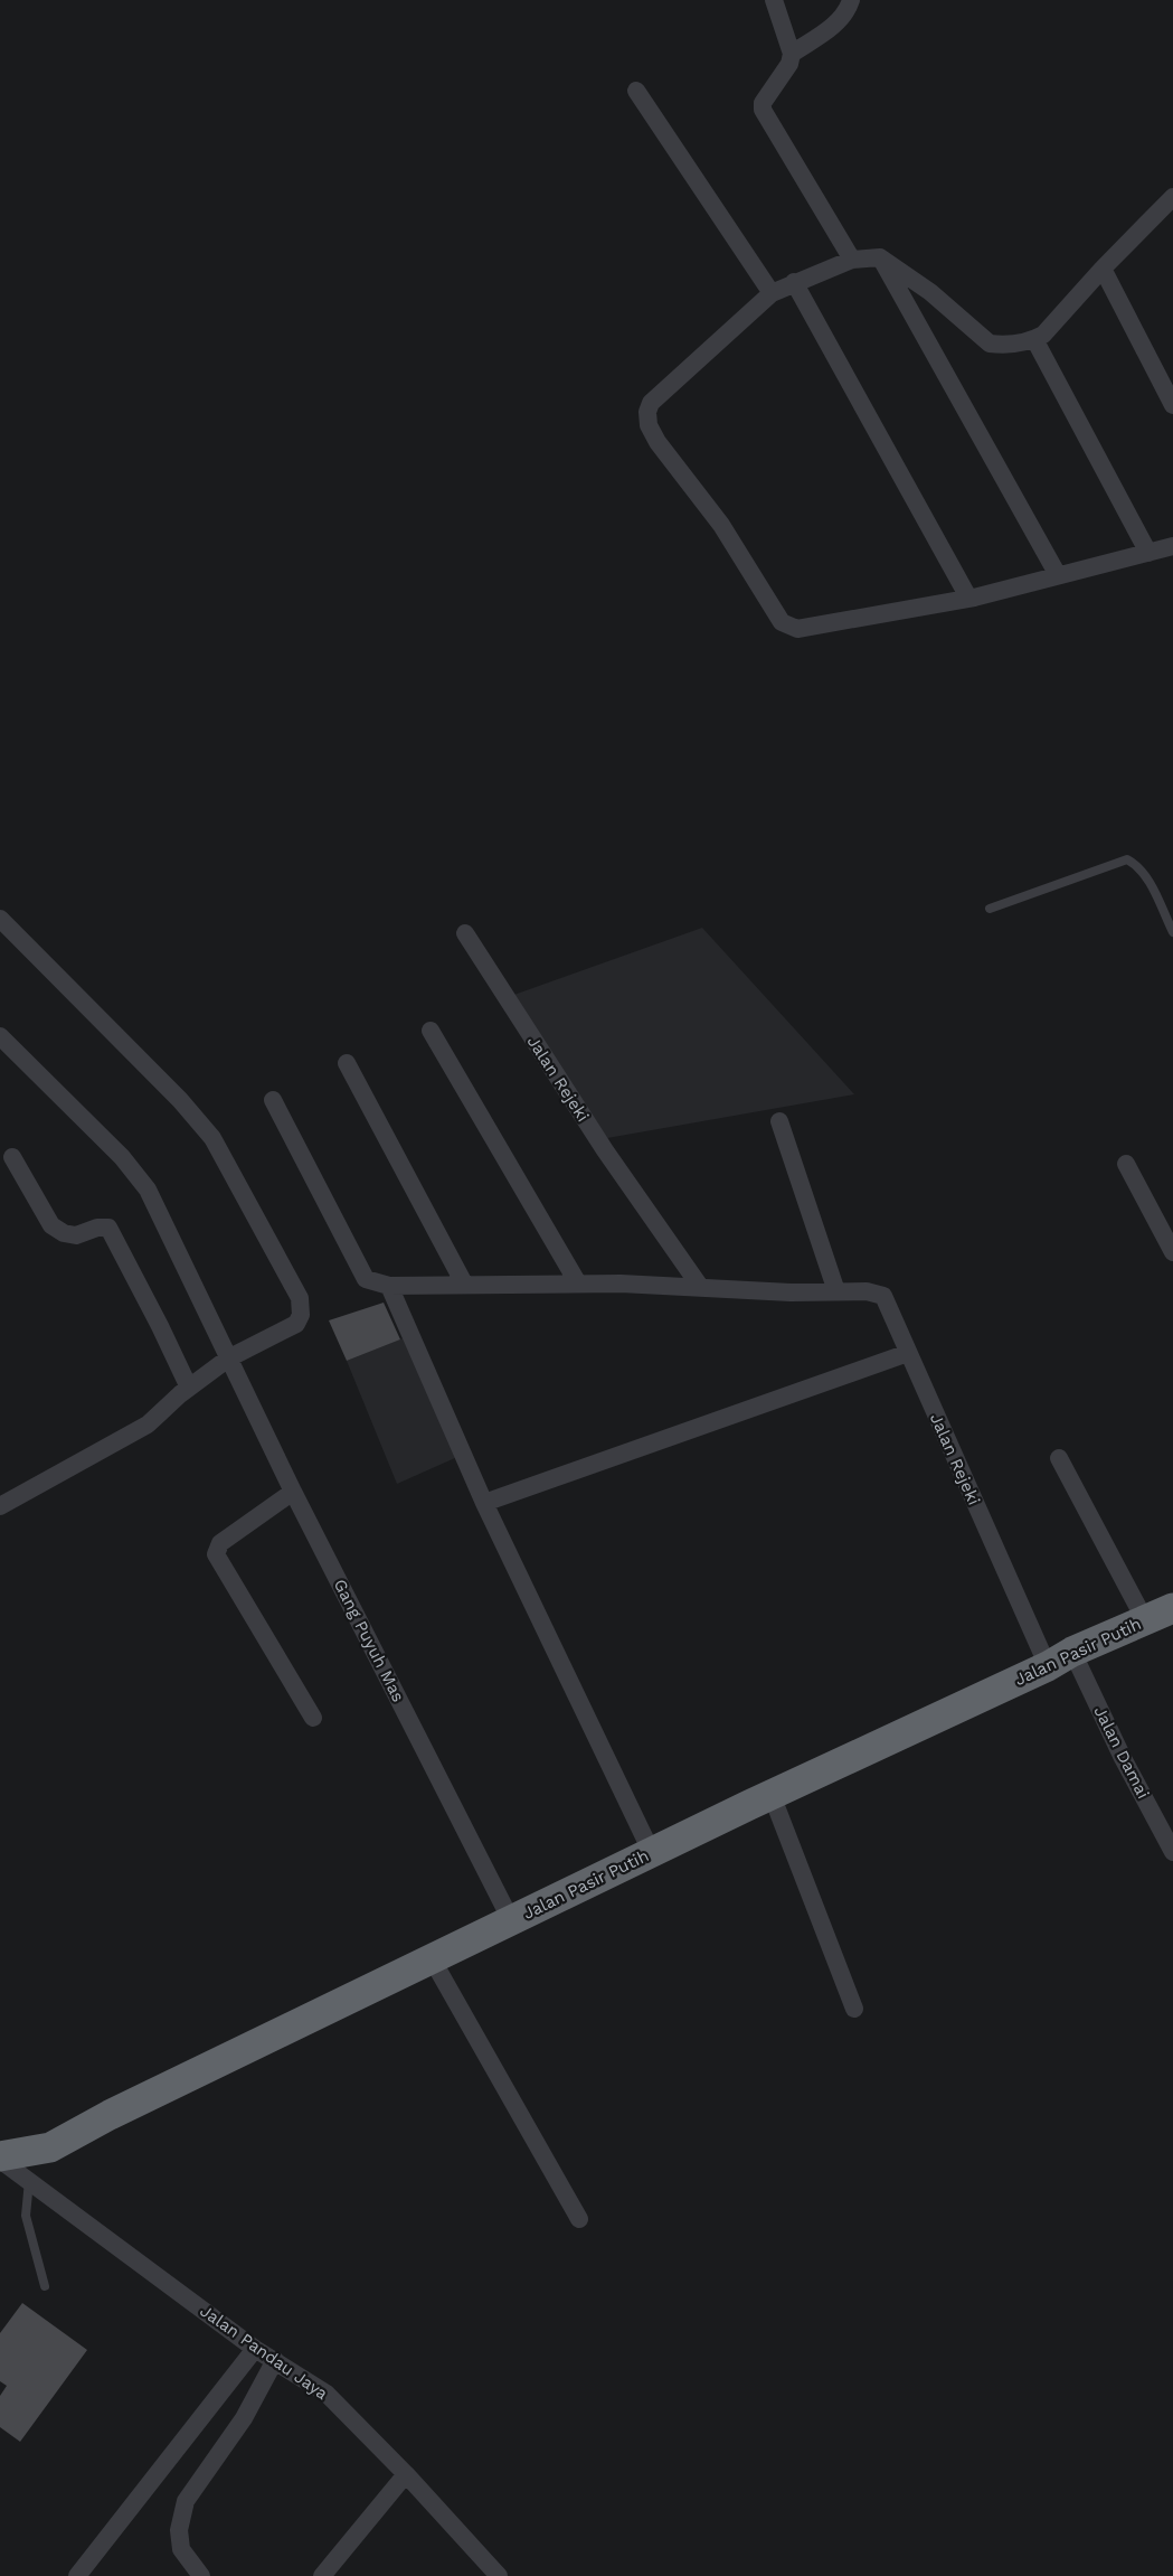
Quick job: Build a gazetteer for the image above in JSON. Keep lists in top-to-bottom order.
{
  "streets": {
    "highway": ["Jalan Pasir Putih"],
    "street": [
      "Jalan Rejeki",
      "Gang Puyuh Mas",
      "Jalan Damai",
      "Jalan Pandau Jaya"
    ]
  },
  "crossings": [
    ["Jalan Rejeki", "Jalan Pasir Putih"],
    ["Jalan Rejeki", "Jalan Damai"],
    ["Gang Puyuh Mas", "Jalan Pasir Putih"],
    ["Jalan Pasir Putih", "Jalan Damai"],
    ["Jalan Pasir Putih", "Jalan Pandau Jaya"]
  ]
}
